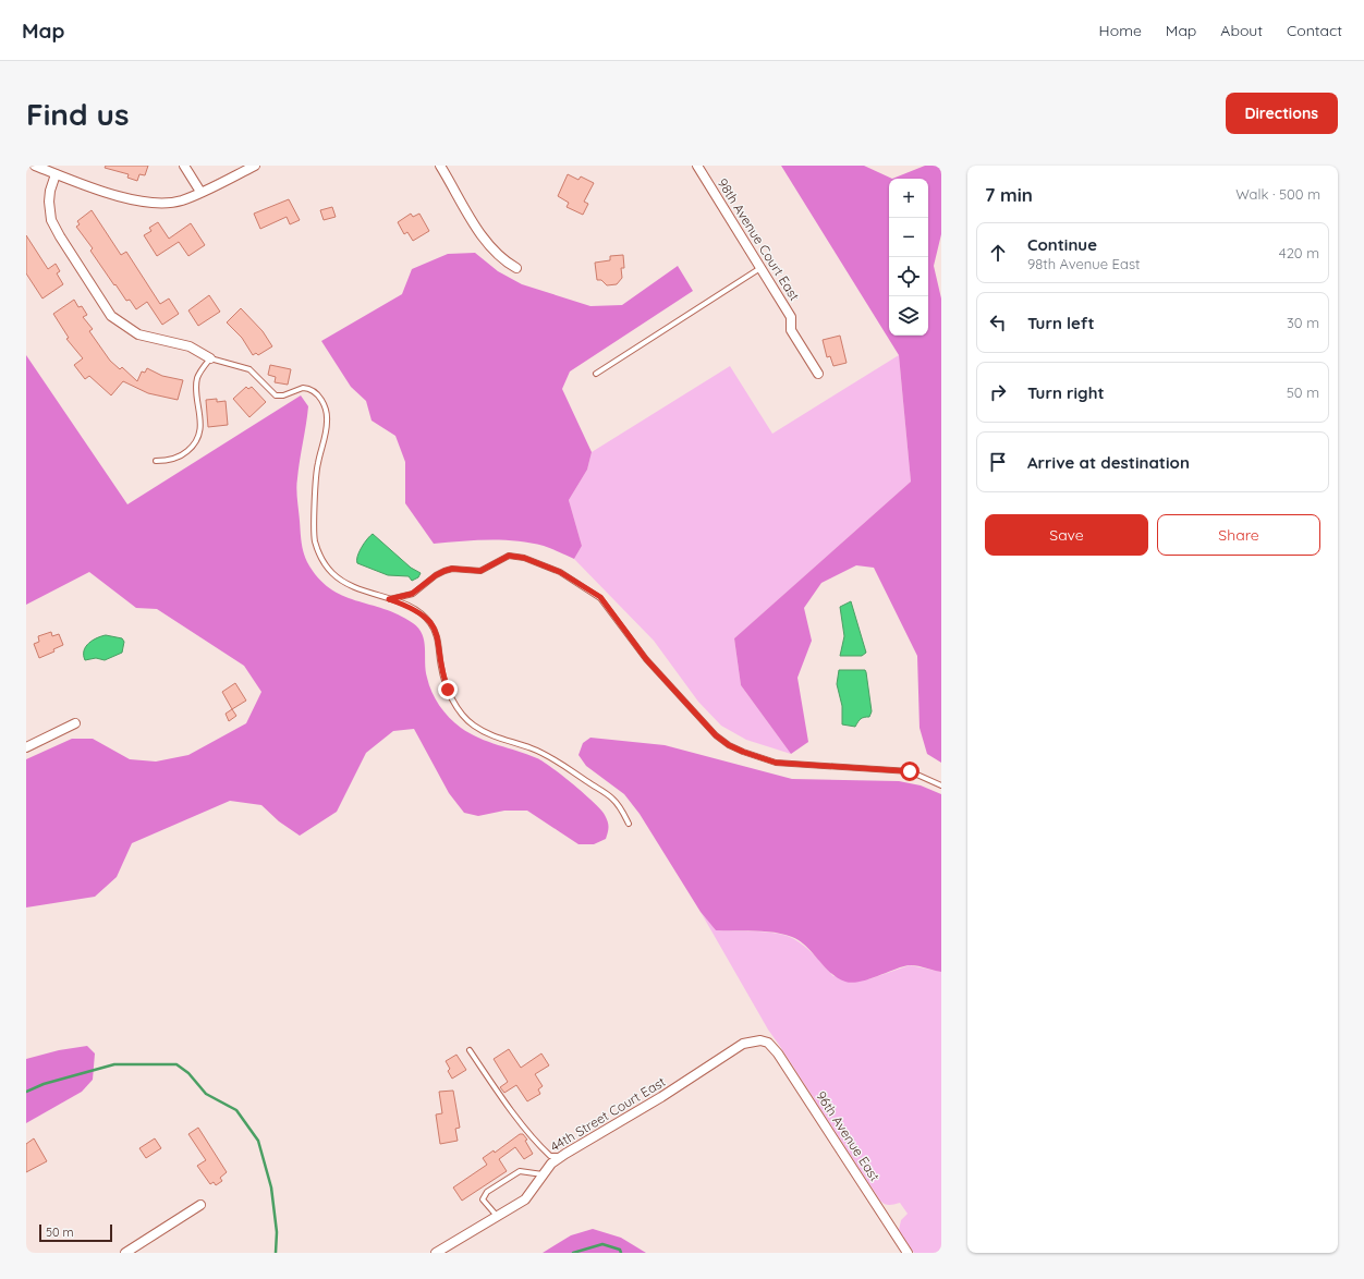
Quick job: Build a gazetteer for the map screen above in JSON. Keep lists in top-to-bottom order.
{
  "streets": {
    "street": ["98th Avenue Court East", "44th Street Court East", "96th Avenue East"]
  },
  "crossings": [
    ["44th Street Court East", "96th Avenue East"]
  ],
  "scale_bar": "50 m",
  "page": {
    "header": "Map",
    "nav": [
      "Home",
      "Map",
      "About",
      "Contact"
    ],
    "buttons": [
      "Directions",
      ["Save", "Share"]
    ],
    "title": "Find us",
    "heading": ["7 min", "Walk · 500 m"],
    "map_buttons": ["+", "−"],
    "list": [
      ["Continue", "98th Avenue East", "420 m"],
      ["Turn left", "30 m"],
      ["Turn right", "50 m"],
      "Arrive at destination"
    ],
    "scale": "50 m"
  }
}
